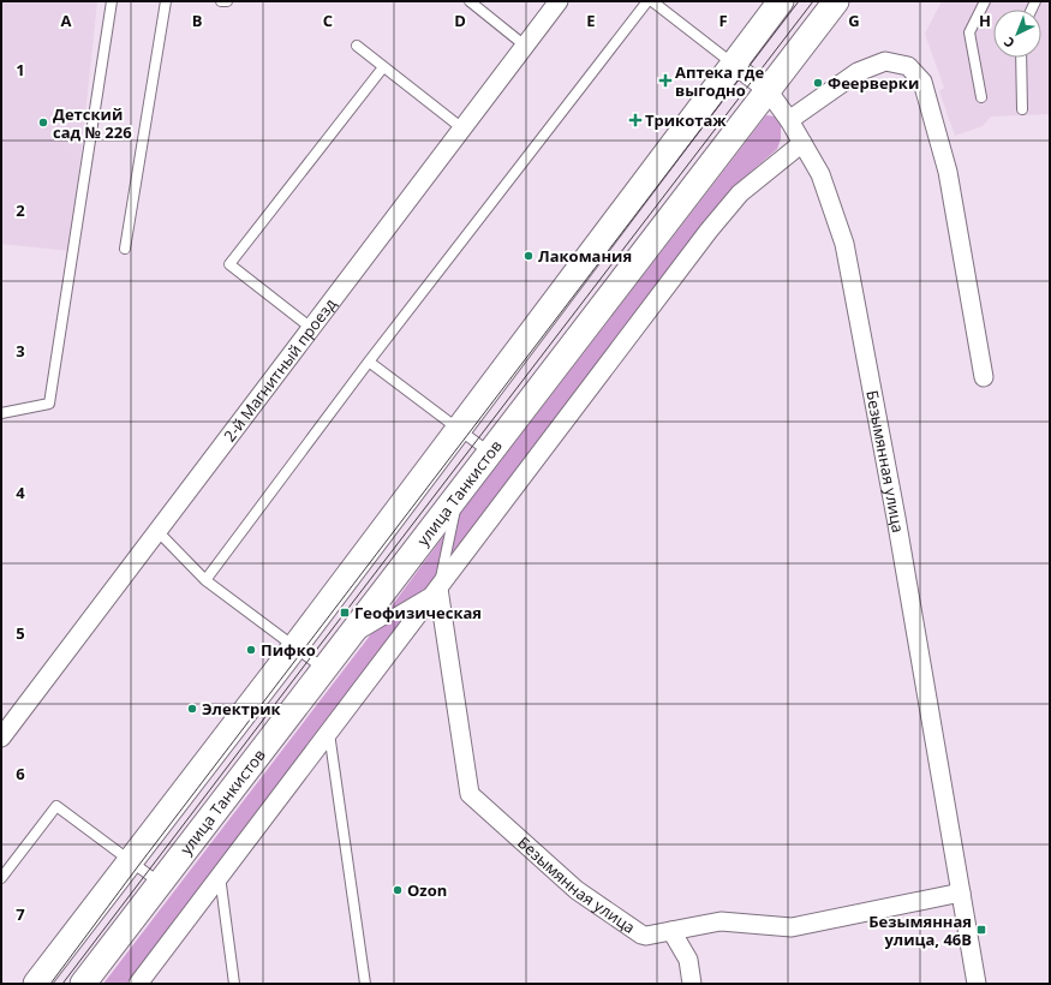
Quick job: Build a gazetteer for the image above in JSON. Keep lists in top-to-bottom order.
{
  "streets": {
    "main road": ["улица Танкистов"],
    "street": ["2-й Магнитный проезд", "Безымянная улица"]
  },
  "crossings": [
    ["Безымянная улица", "улица Танкистов"]
  ],
  "places": {
    "health": ["Аптека где выгодно", "Трикотаж"],
    "other": [
      "Феерверки",
      "Детский сад № 226",
      "Лакомания",
      "Пифко",
      "Электрик",
      "Ozon"
    ],
    "transit": ["Геофизическая", "Безымянная улица, 46В"]
  },
  "north": "bottom left",
  "grid": {
    "columns": [
      "A",
      "B",
      "C",
      "D",
      "E",
      "F",
      "G",
      "H"
    ],
    "rows": [
      "1",
      "2",
      "3",
      "4",
      "5",
      "6",
      "7"
    ]
  }
}
